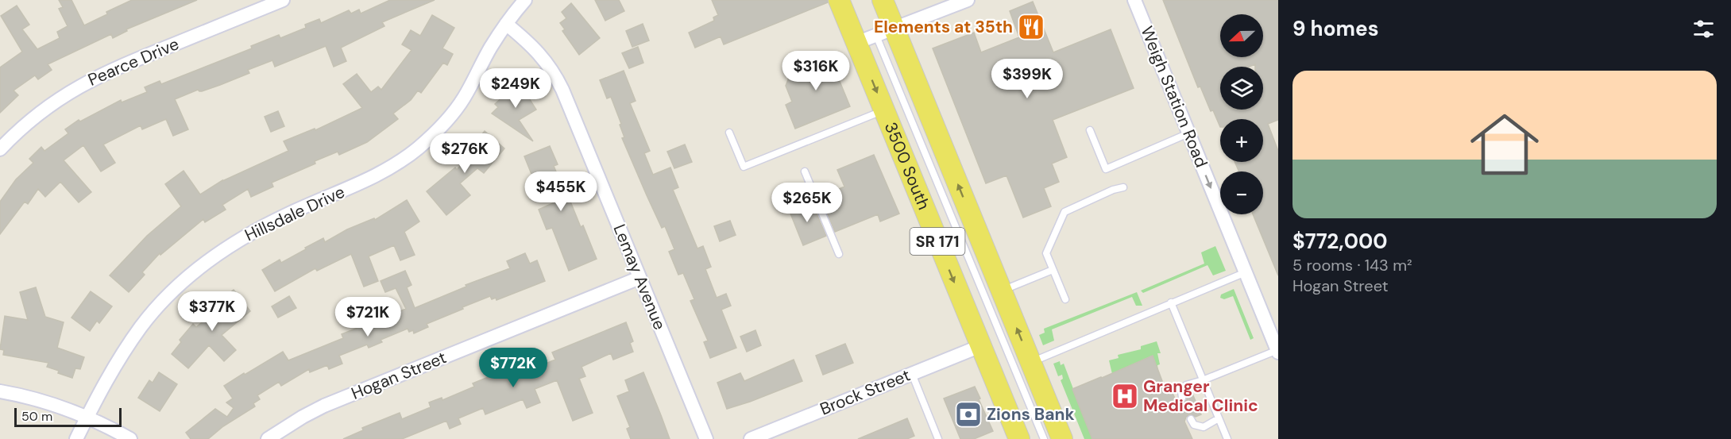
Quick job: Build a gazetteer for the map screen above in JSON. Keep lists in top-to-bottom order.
{
  "streets": {
    "main road": ["3500 South", "SR 171"],
    "street": [
      "Pearce Drive",
      "Weigh Station Road",
      "Hillsdale Drive",
      "Lemay Avenue",
      "Hogan Street",
      "Brock Street"
    ]
  },
  "crossings": [
    ["3500 South", "Brock Street"],
    ["Hillsdale Drive", "Lemay Avenue"],
    ["Lemay Avenue", "Hogan Street"]
  ],
  "one_way": ["Weigh Station Road"],
  "places": {
    "restaurant": ["Elements at 35th"],
    "hospital": ["Granger Medical Clinic"],
    "bank": ["Zions Bank"]
  },
  "scale_bar": "50 m",
  "north": "left",
  "page": {
    "heading": "9 homes",
    "map_buttons": ["+", "−"],
    "price": [
      "$316K",
      "$399K",
      "$249K",
      "$276K",
      "$455K",
      "$265K",
      "$377K",
      "$721K",
      "$772K"
    ],
    "list": [
      {
        "name": "$772,000",
        "note": "5 rooms · 143 m² · Hogan Street"
      }
    ],
    "scale": "50 m"
  }
}
